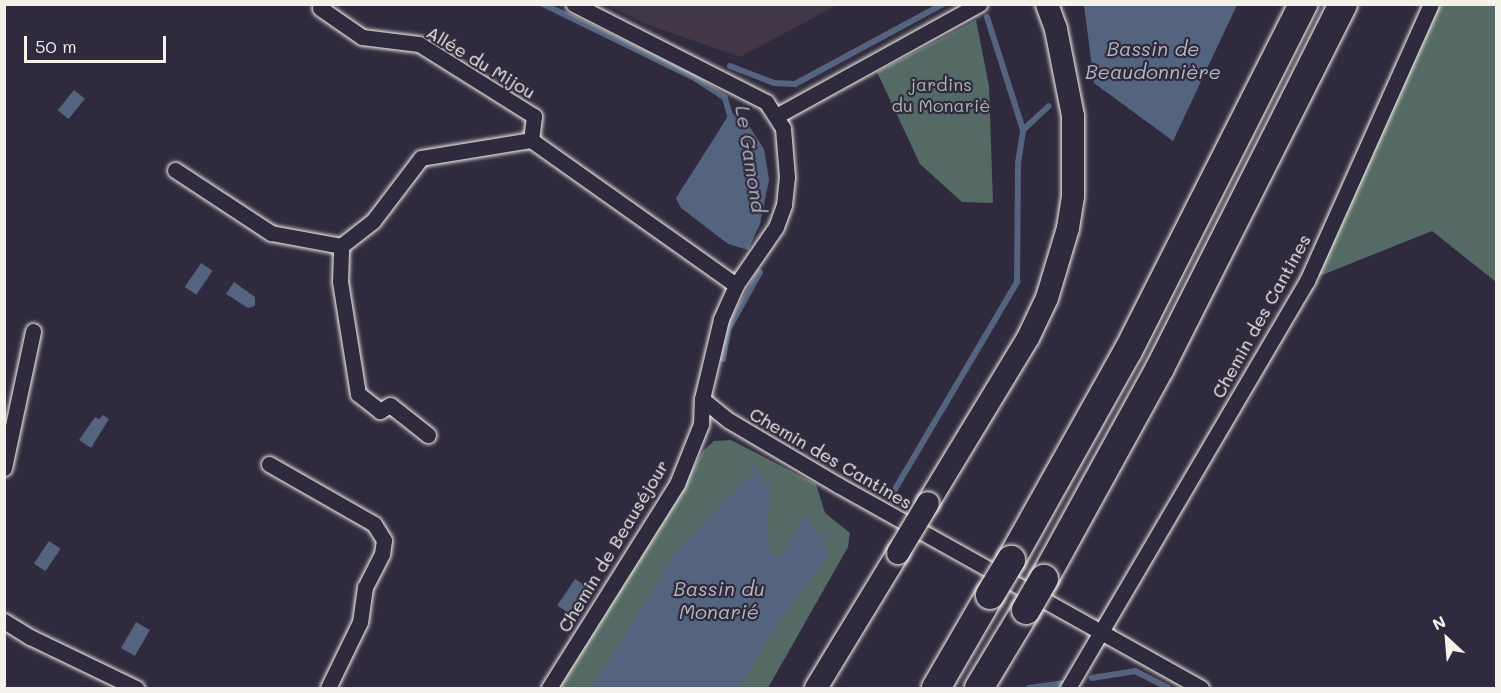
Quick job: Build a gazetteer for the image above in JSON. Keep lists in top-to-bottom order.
{
  "streets": {
    "street": ["Allée du Mijou", "Chemin des Cantines", "Chemin de Beauséjour"]
  },
  "crossings": [
    ["Chemin des Cantines", "Chemin de Beauséjour"]
  ],
  "water": ["Bassin de Beaudonnière", "Le Gamond", "Bassin du Monarié"],
  "parks": ["jardins du Monariè"],
  "scale_bar": "50 m",
  "north": "top left"
}
